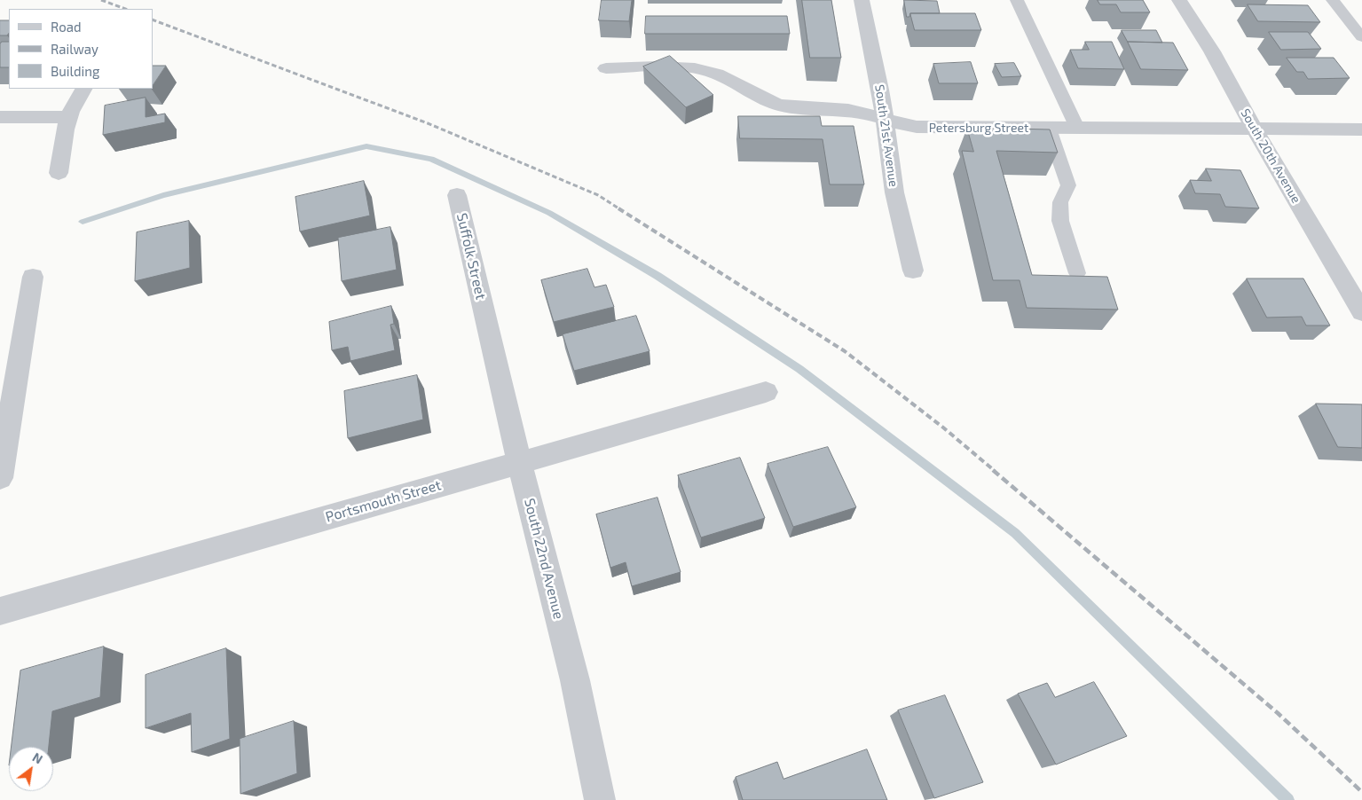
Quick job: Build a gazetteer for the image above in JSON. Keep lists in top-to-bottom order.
{
  "streets": {
    "street": [
      "Petersburg Street",
      "South 21st Avenue",
      "South 20th Avenue",
      "Suffolk Street",
      "Portsmouth Street",
      "South 22nd Avenue"
    ]
  },
  "crossings": [
    ["Petersburg Street", "South 21st Avenue"],
    ["Petersburg Street", "South 20th Avenue"],
    ["Suffolk Street", "South 22nd Avenue"],
    ["Portsmouth Street", "South 22nd Avenue"]
  ],
  "legend": ["Road", "Railway", "Building"],
  "north": "top right"
}
